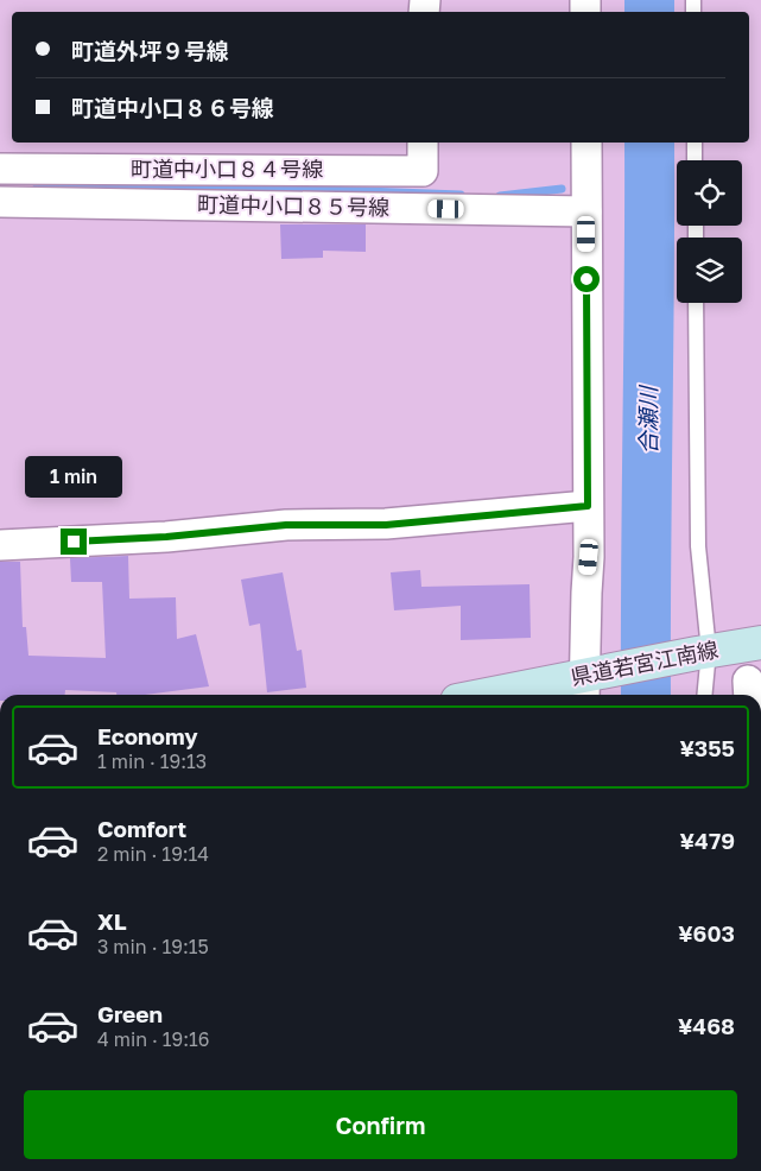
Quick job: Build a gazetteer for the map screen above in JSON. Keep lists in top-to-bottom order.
{
  "streets": {
    "main road": ["県道若宮江南線"],
    "street": ["町道中小口８４号線", "町道中小口８５号線"]
  },
  "water": ["合瀬川"],
  "page": {
    "banner": ["町道外坪９号線", "町道中小口８６号線"],
    "bubble": "1 min",
    "list": [
      {
        "name": "Economy",
        "note": "1 min · 19:13",
        "value": "¥355"
      },
      {
        "name": "Comfort",
        "note": "2 min · 19:14",
        "value": "¥479"
      },
      {
        "name": "XL",
        "note": "3 min · 19:15",
        "value": "¥603"
      },
      {
        "name": "Green",
        "note": "4 min · 19:16",
        "value": "¥468"
      }
    ],
    "buttons": "Confirm"
  }
}
